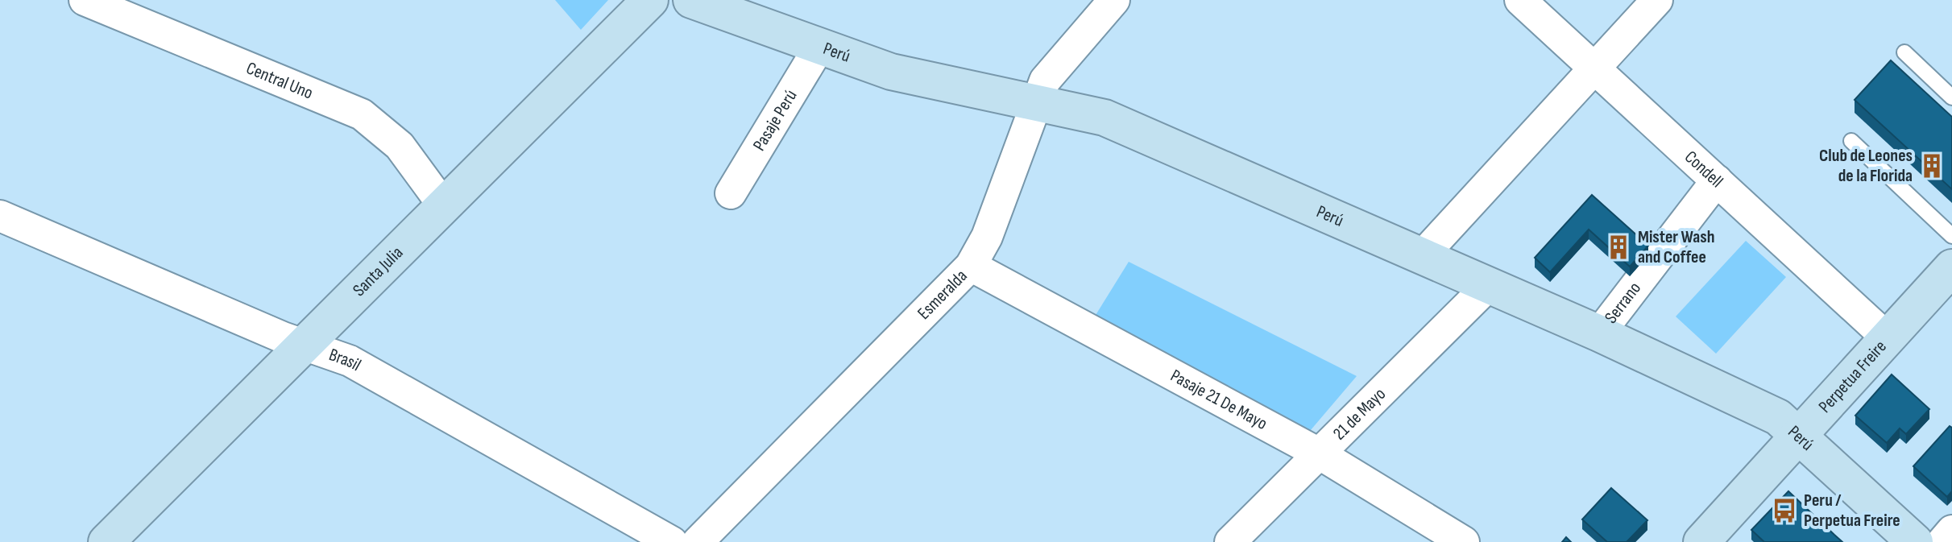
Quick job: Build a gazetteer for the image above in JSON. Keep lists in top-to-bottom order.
{
  "streets": {
    "street": [
      "Perú",
      "Central Uno",
      "Pasaje Perú",
      "Condell",
      "Santa Julia",
      "Esmeralda",
      "Serrano",
      "Brasil",
      "Perpetua Freire",
      "Pasaje 21 De Mayo",
      "21 de Mayo"
    ]
  },
  "crossings": [
    ["Perú", "Pasaje Perú"],
    ["Perú", "Esmeralda"],
    ["Perú", "Serrano"],
    ["Perú", "Perpetua Freire"],
    ["Perú", "21 de Mayo"],
    ["Central Uno", "Santa Julia"],
    ["Condell", "Serrano"],
    ["Condell", "Perpetua Freire"],
    ["Santa Julia", "Brasil"],
    ["Esmeralda", "Pasaje 21 De Mayo"],
    ["Pasaje 21 De Mayo", "21 de Mayo"]
  ],
  "places": {
    "building": ["Club de Leones de la Florida", "Mister Wash and Coffee"],
    "bus stop": ["Peru / Perpetua Freire"]
  }
}
